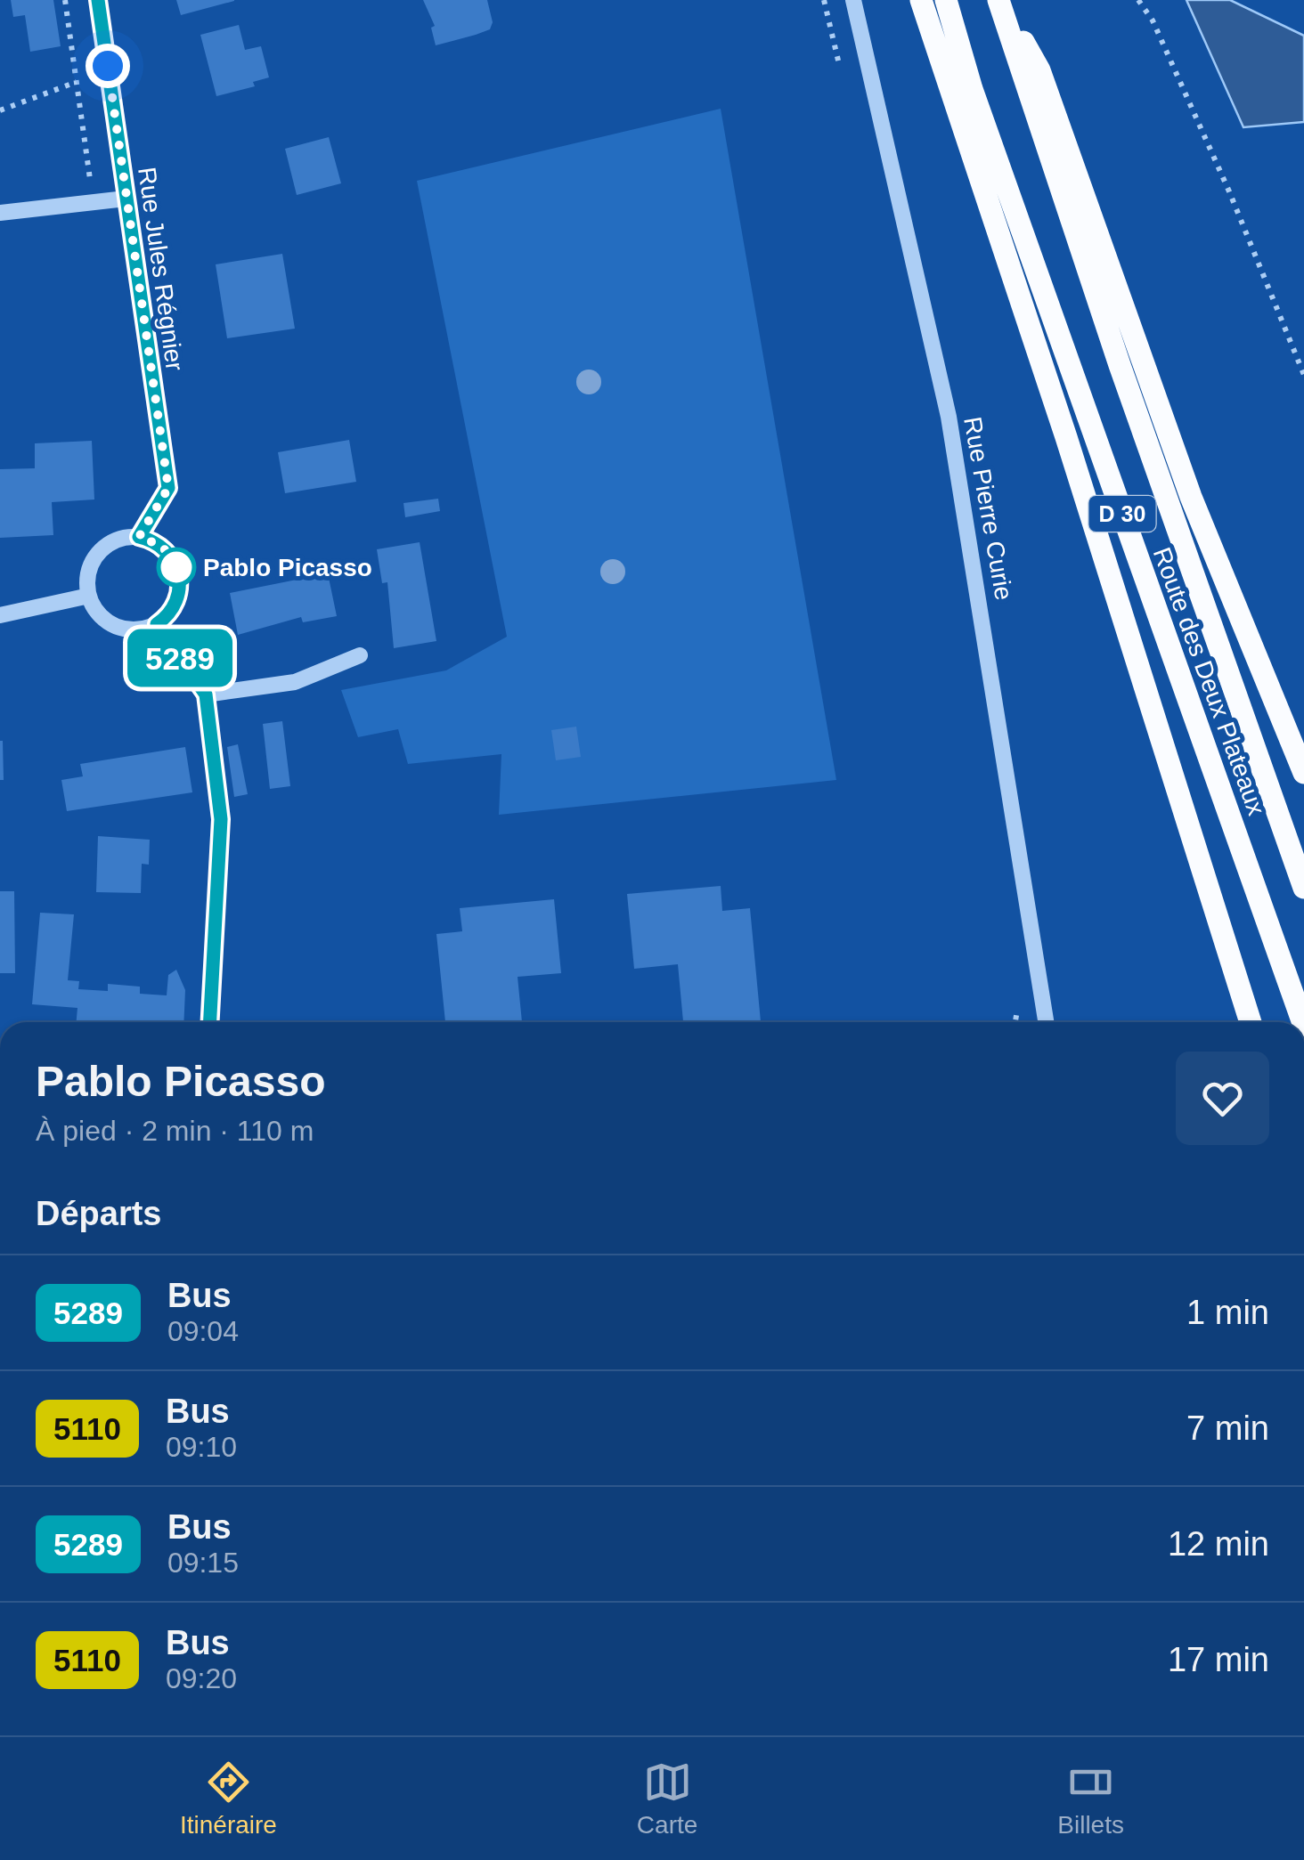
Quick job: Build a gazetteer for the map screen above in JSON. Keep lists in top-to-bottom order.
{
  "streets": {
    "main road": ["D 30", "Route des Deux Plateaux"],
    "street": ["Rue Jules Régnier", "Rue Pierre Curie"]
  },
  "places": ["Pablo Picasso"],
  "lines": ["bus line 5289"],
  "page": {
    "on_map": "5289",
    "heading": [
      ["Pablo Picasso", "À pied · 2 min · 110 m"],
      "Départs"
    ],
    "list": [
      {
        "mark": "5289",
        "name": "Bus",
        "note": "09:04",
        "value": "1 min"
      },
      {
        "mark": "5110",
        "name": "Bus",
        "note": "09:10",
        "value": "7 min"
      },
      {
        "mark": "5289",
        "name": "Bus",
        "note": "09:15",
        "value": "12 min"
      },
      {
        "mark": "5110",
        "name": "Bus",
        "note": "09:20",
        "value": "17 min"
      }
    ],
    "tabs": ["Itinéraire", "Carte", "Billets"]
  }
}
